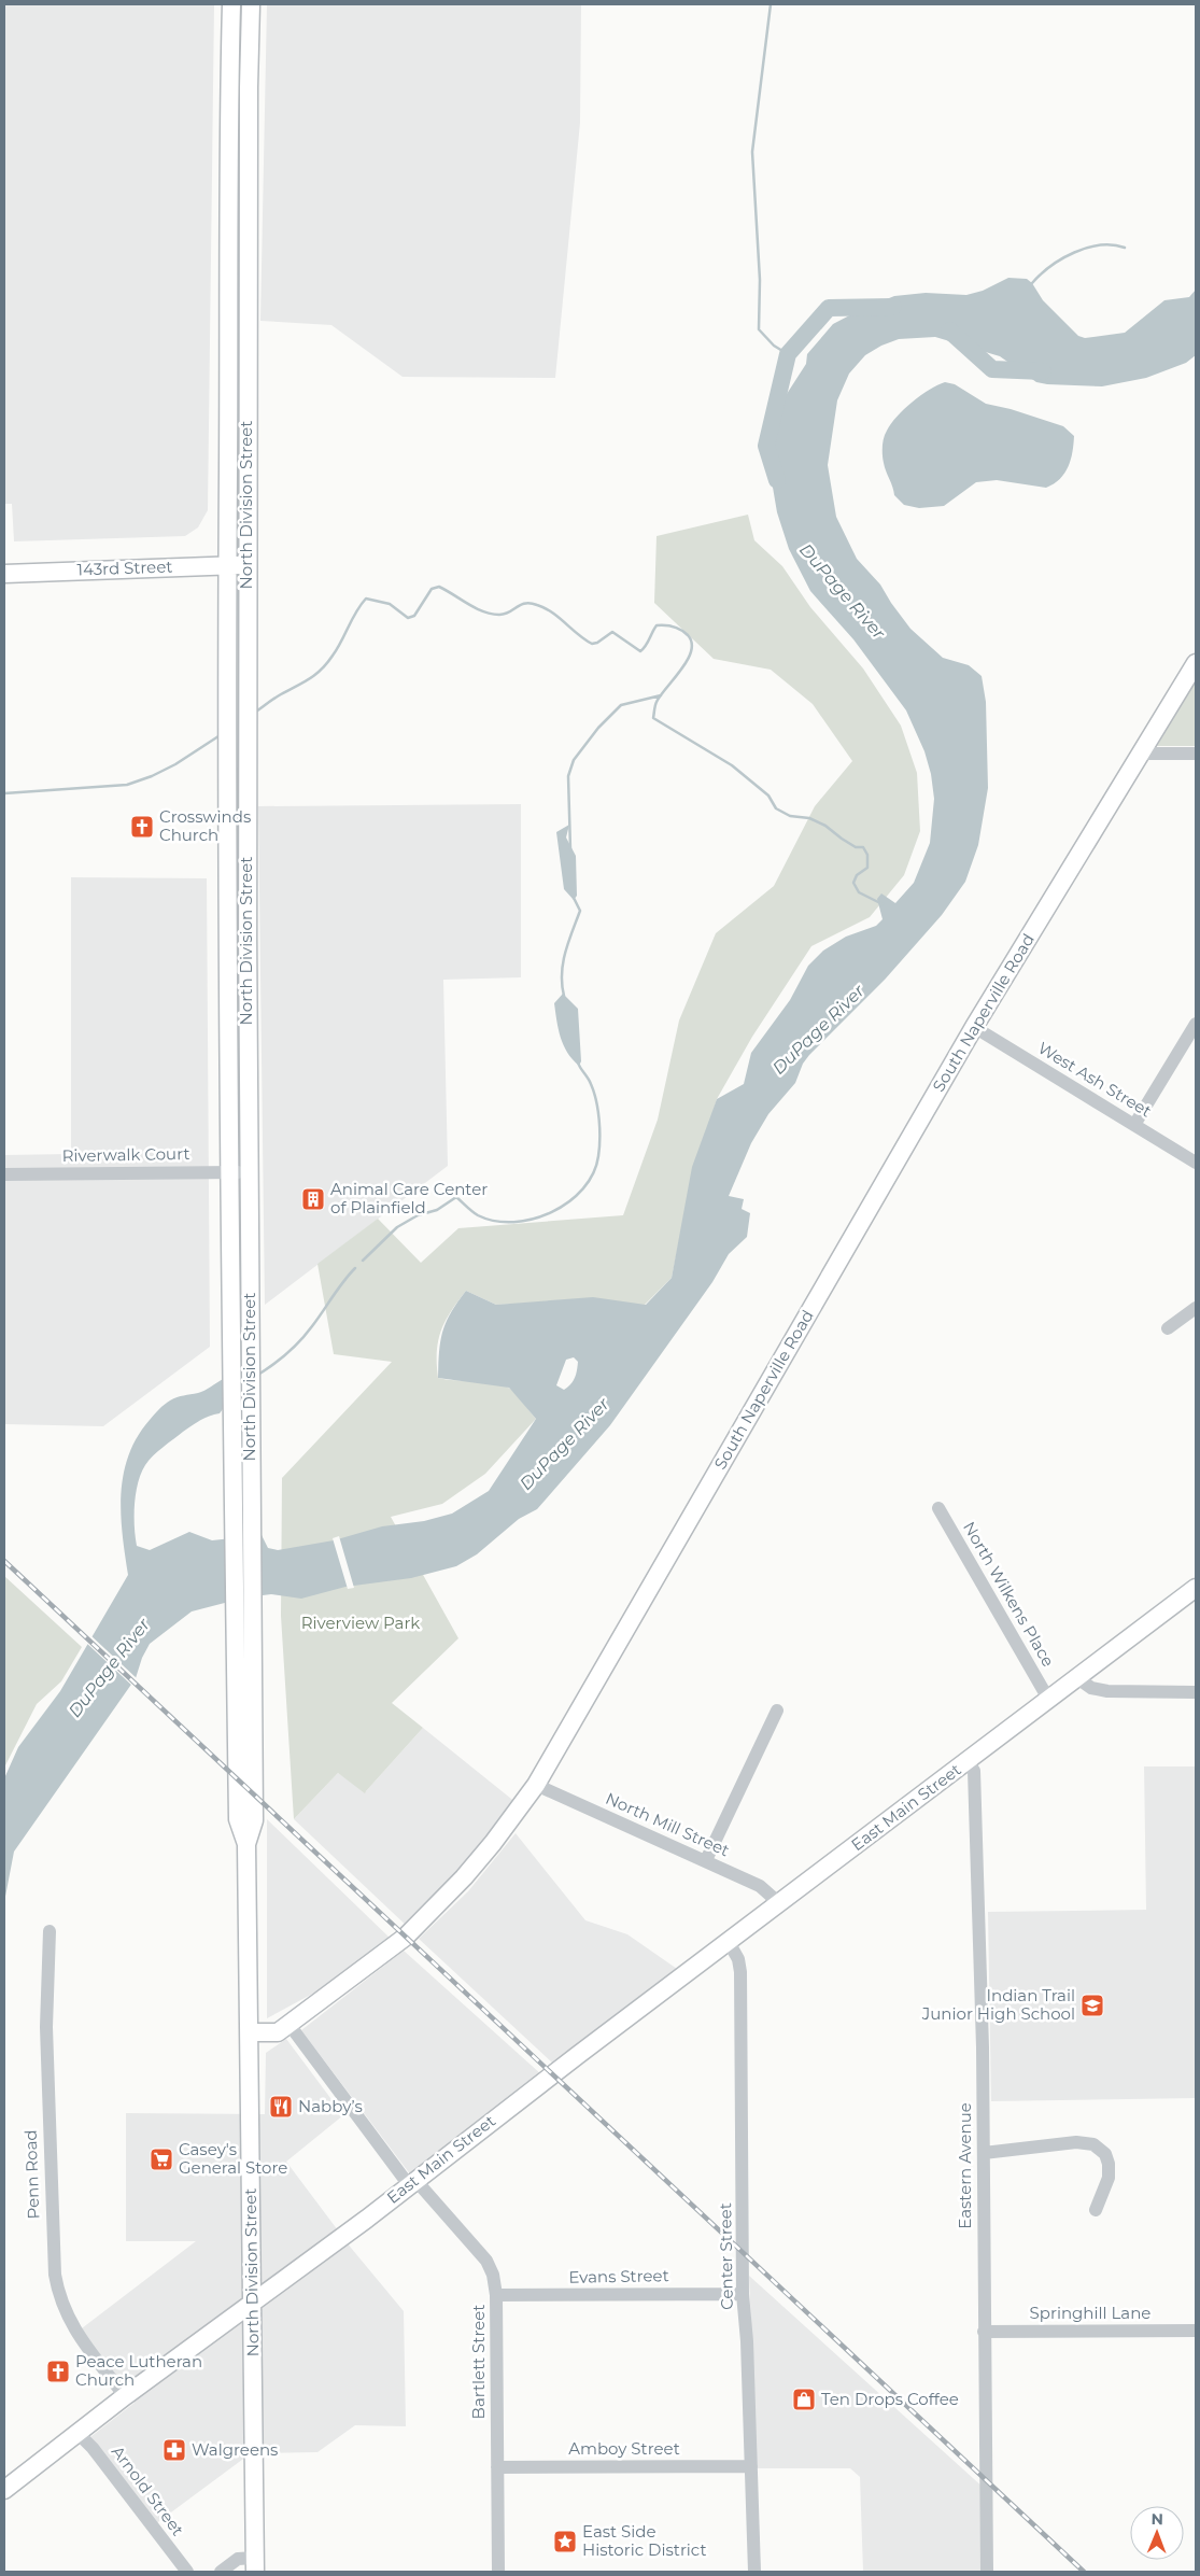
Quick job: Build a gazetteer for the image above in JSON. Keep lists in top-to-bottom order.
{
  "streets": {
    "main road": [
      "North Division Street",
      "143rd Street",
      "South Naperville Road",
      "East Main Street"
    ],
    "street": [
      "West Ash Street",
      "Riverwalk Court",
      "North Wilkens Place",
      "North Mill Street",
      "Eastern Avenue",
      "Penn Road",
      "Center Street",
      "Evans Street",
      "Springhill Lane",
      "Bartlett Street",
      "Amboy Street",
      "Arnold Street"
    ]
  },
  "crossings": [
    ["North Division Street", "143rd Street"],
    ["North Division Street", "South Naperville Road"],
    ["North Division Street", "Riverwalk Court"],
    ["North Division Street", "East Main Street"],
    ["South Naperville Road", "West Ash Street"],
    ["South Naperville Road", "North Mill Street"],
    ["South Naperville Road", "Bartlett Street"],
    ["North Wilkens Place", "East Main Street"],
    ["East Main Street", "North Mill Street"],
    ["East Main Street", "Eastern Avenue"],
    ["East Main Street", "Penn Road"],
    ["East Main Street", "Center Street"],
    ["East Main Street", "Bartlett Street"],
    ["East Main Street", "Arnold Street"],
    ["Eastern Avenue", "Springhill Lane"],
    ["Center Street", "Evans Street"],
    ["Center Street", "Amboy Street"],
    ["Evans Street", "Bartlett Street"],
    ["Bartlett Street", "Amboy Street"]
  ],
  "water": ["DuPage River"],
  "parks": ["Riverview Park"],
  "places": {
    "church": ["Crosswinds Church", "Peace Lutheran Church"],
    "building": ["Animal Care Center of Plainfield"],
    "school or university": ["Indian Trail Junior High School"],
    "restaurant": ["Nabby’s"],
    "supermarket": ["Casey's General Store"],
    "shop": ["Ten Drops Coffee"],
    "pharmacy": ["Walgreens"],
    "place": ["East Side Historic District"]
  },
  "north": "top"
}
